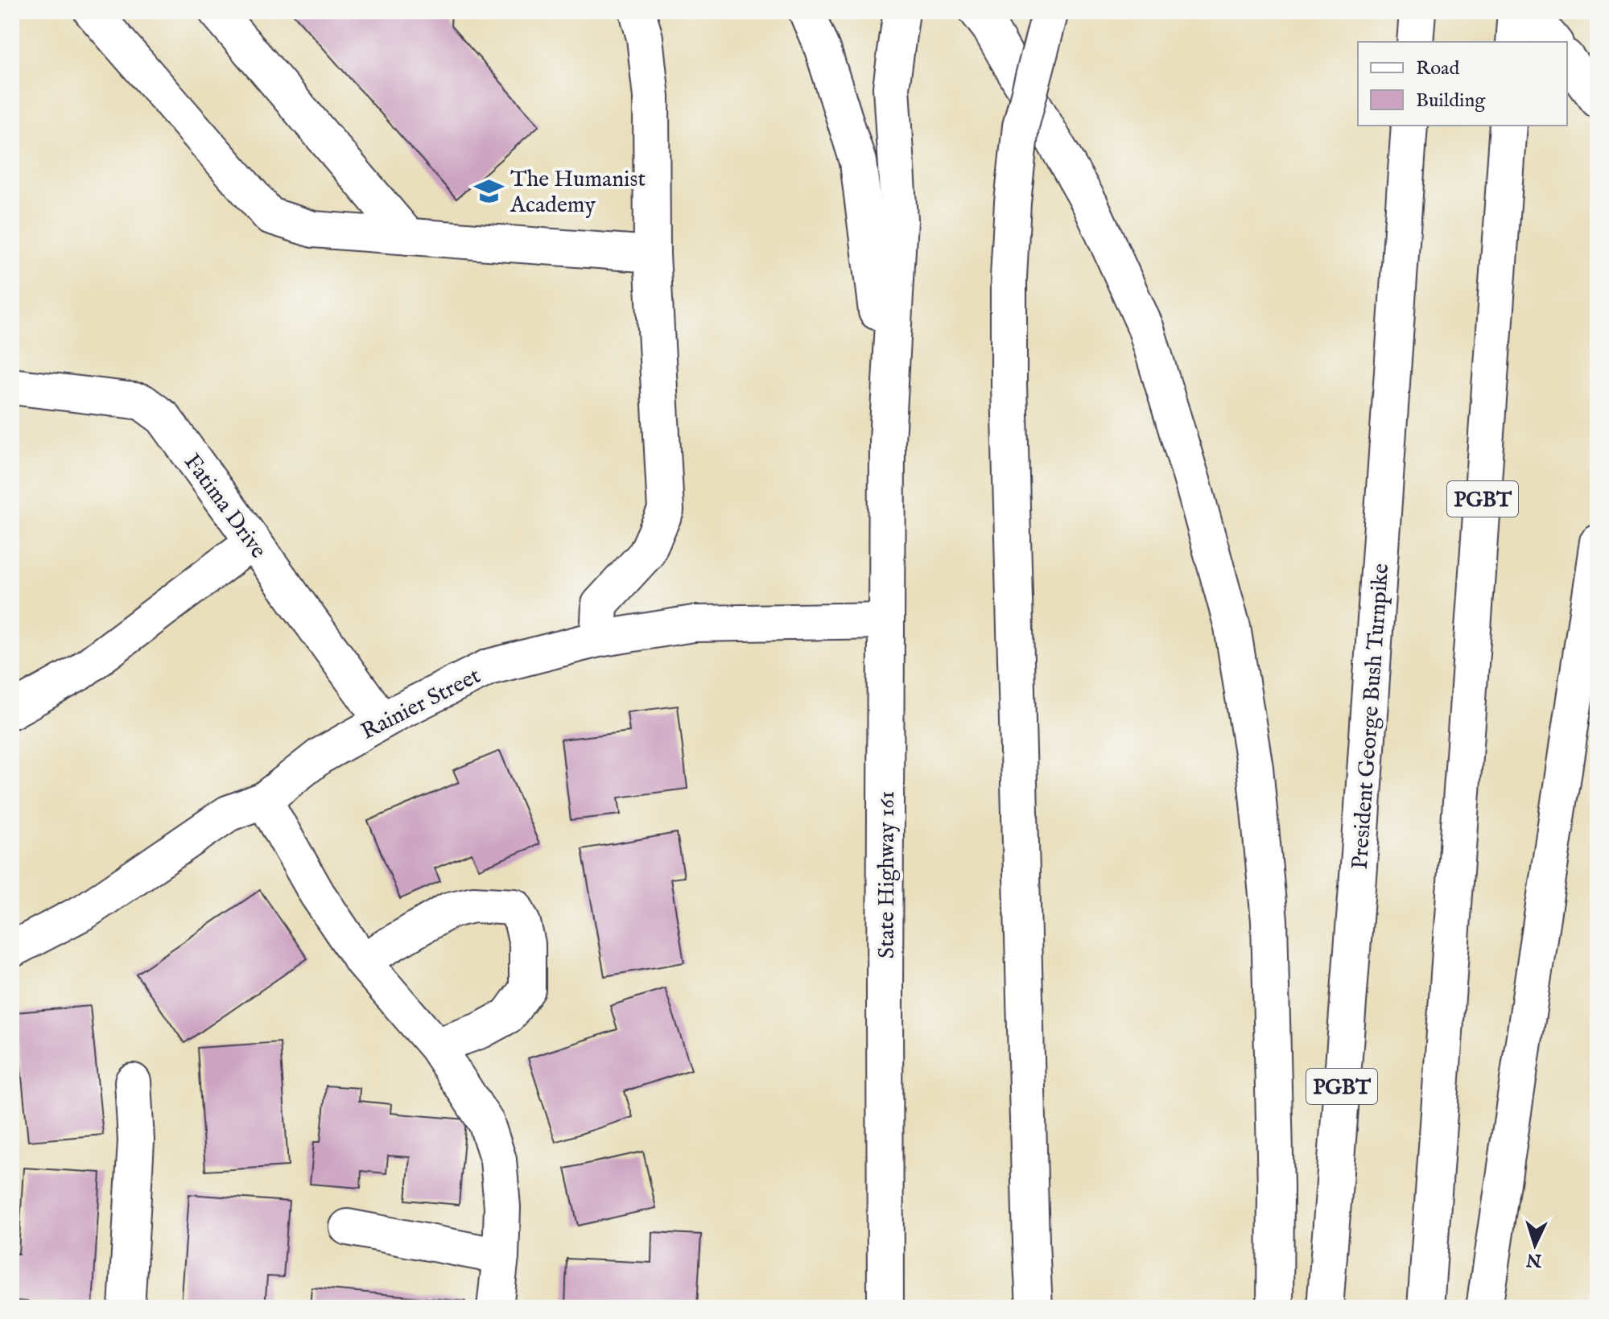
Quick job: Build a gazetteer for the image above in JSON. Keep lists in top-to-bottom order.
{
  "streets": {
    "main road": [
      "PGBT",
      "Fatima Drive",
      "Rainier Street",
      "President George Bush Turnpike",
      "State Highway 161"
    ]
  },
  "crossings": [
    ["Fatima Drive", "Rainier Street"],
    ["Rainier Street", "State Highway 161"]
  ],
  "places": {
    "school or university": ["The Humanist Academy"]
  },
  "legend": ["Road", "Building"],
  "north": "bottom"
}
